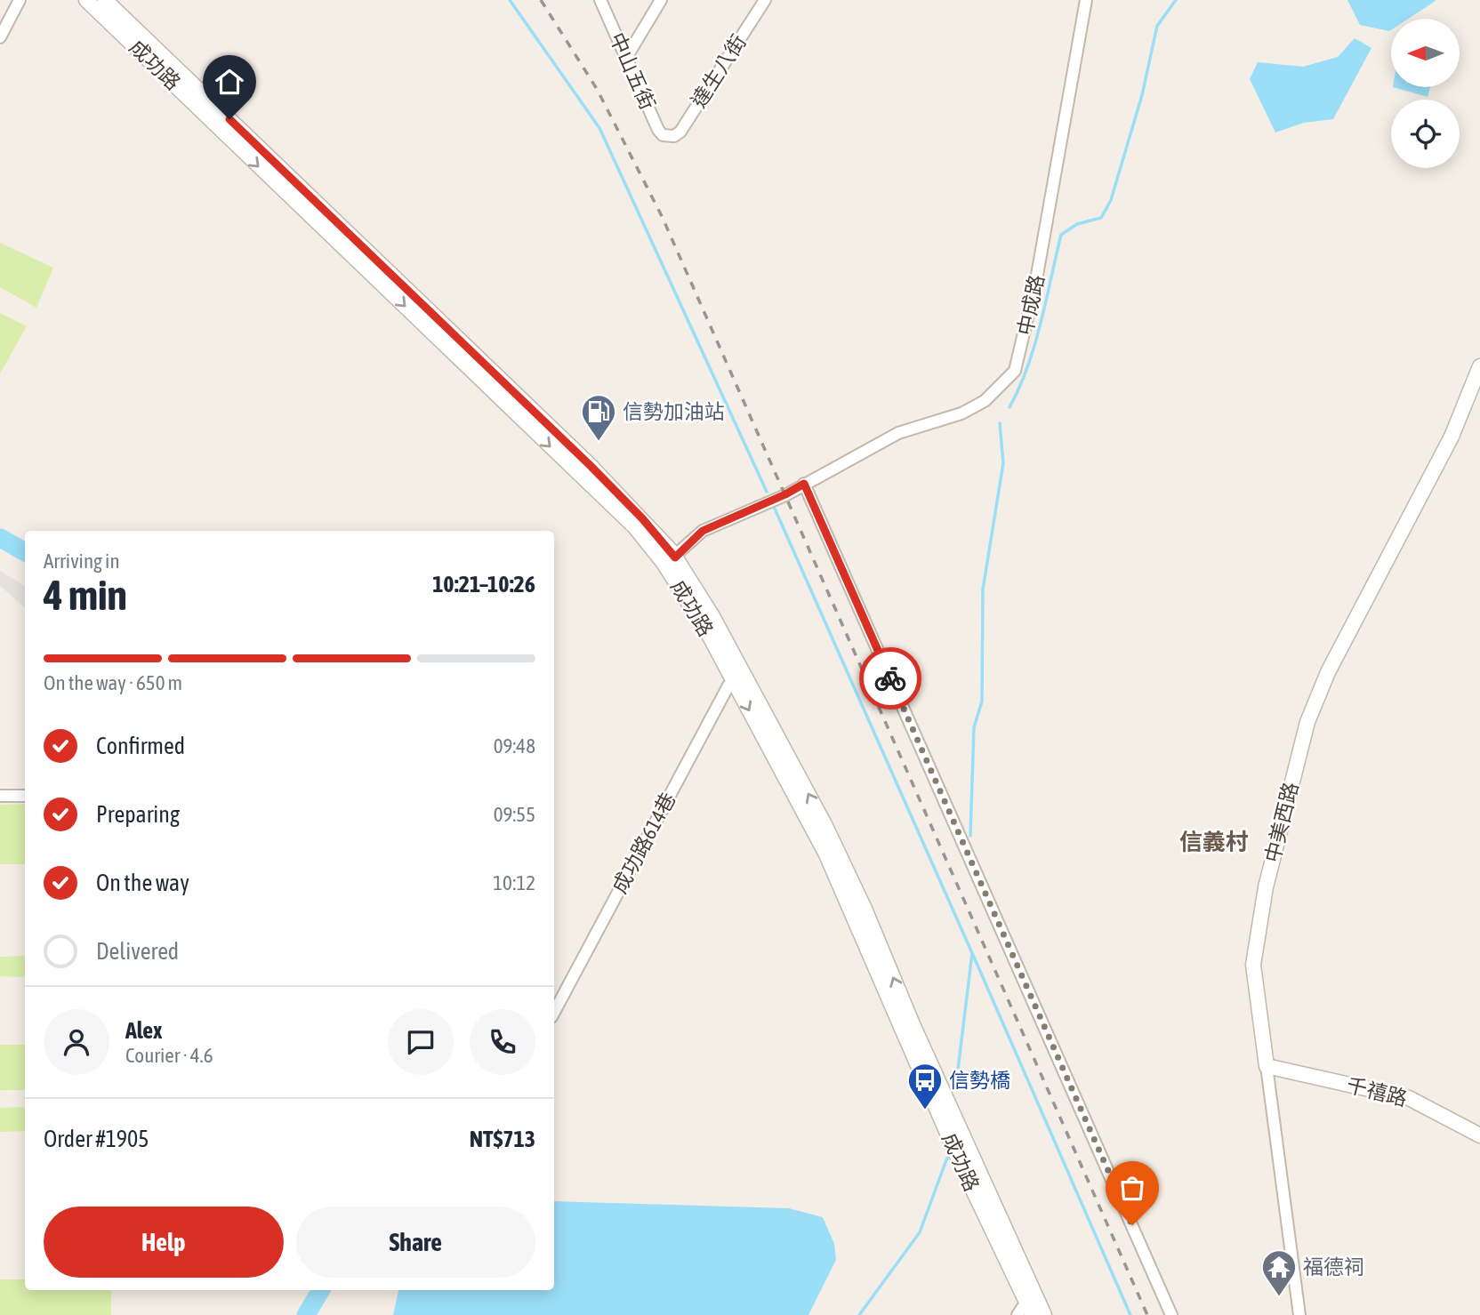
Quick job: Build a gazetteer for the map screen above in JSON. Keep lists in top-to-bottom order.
{
  "streets": {
    "street": [
      "成功路",
      "中山五街",
      "達生八街",
      "中成路",
      "中美西路",
      "成功路614巷",
      "千禧路"
    ]
  },
  "crossings": [
    ["成功路", "中成路"],
    ["成功路", "成功路614巷"],
    ["中山五街", "達生八街"],
    ["中美西路", "千禧路"]
  ],
  "districts": ["信義村"],
  "places": {
    "fuel station": ["信勢加油站"],
    "bus stop": ["信勢橋"],
    "temple": ["福德祠"]
  },
  "north": "left",
  "page": {
    "heading": ["4 min", "Arriving in", "10:21–10:26"],
    "panel": [
      "Alex",
      "Courier · 4.6",
      "Order #1905",
      "NT$713"
    ],
    "bar": "On the way · 650 m",
    "list": [
      ["Confirmed", "09:48"],
      ["Preparing", "09:55"],
      ["On the way", "10:12"],
      "Delivered"
    ],
    "buttons": ["Help", "Share"]
  }
}
